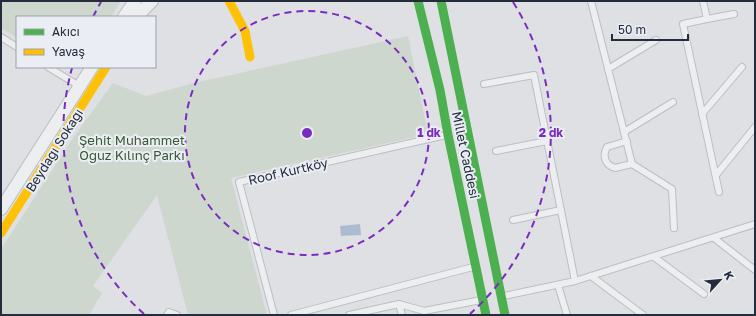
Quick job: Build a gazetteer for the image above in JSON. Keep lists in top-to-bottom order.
{
  "streets": {
    "main road": ["Beydağı Sokağı", "Millet Caddesi"],
    "lane": ["Roof Kurtköy"]
  },
  "crossings": [
    ["Millet Caddesi", "Roof Kurtköy"]
  ],
  "parks": ["Şehit Muhammet Oğuz Kılınç Parkı"],
  "legend": ["Akıcı", "Yavaş"],
  "scale_bar": "50 m",
  "north": "top right",
  "rings": ["1 dk", "2 dk"]
}
